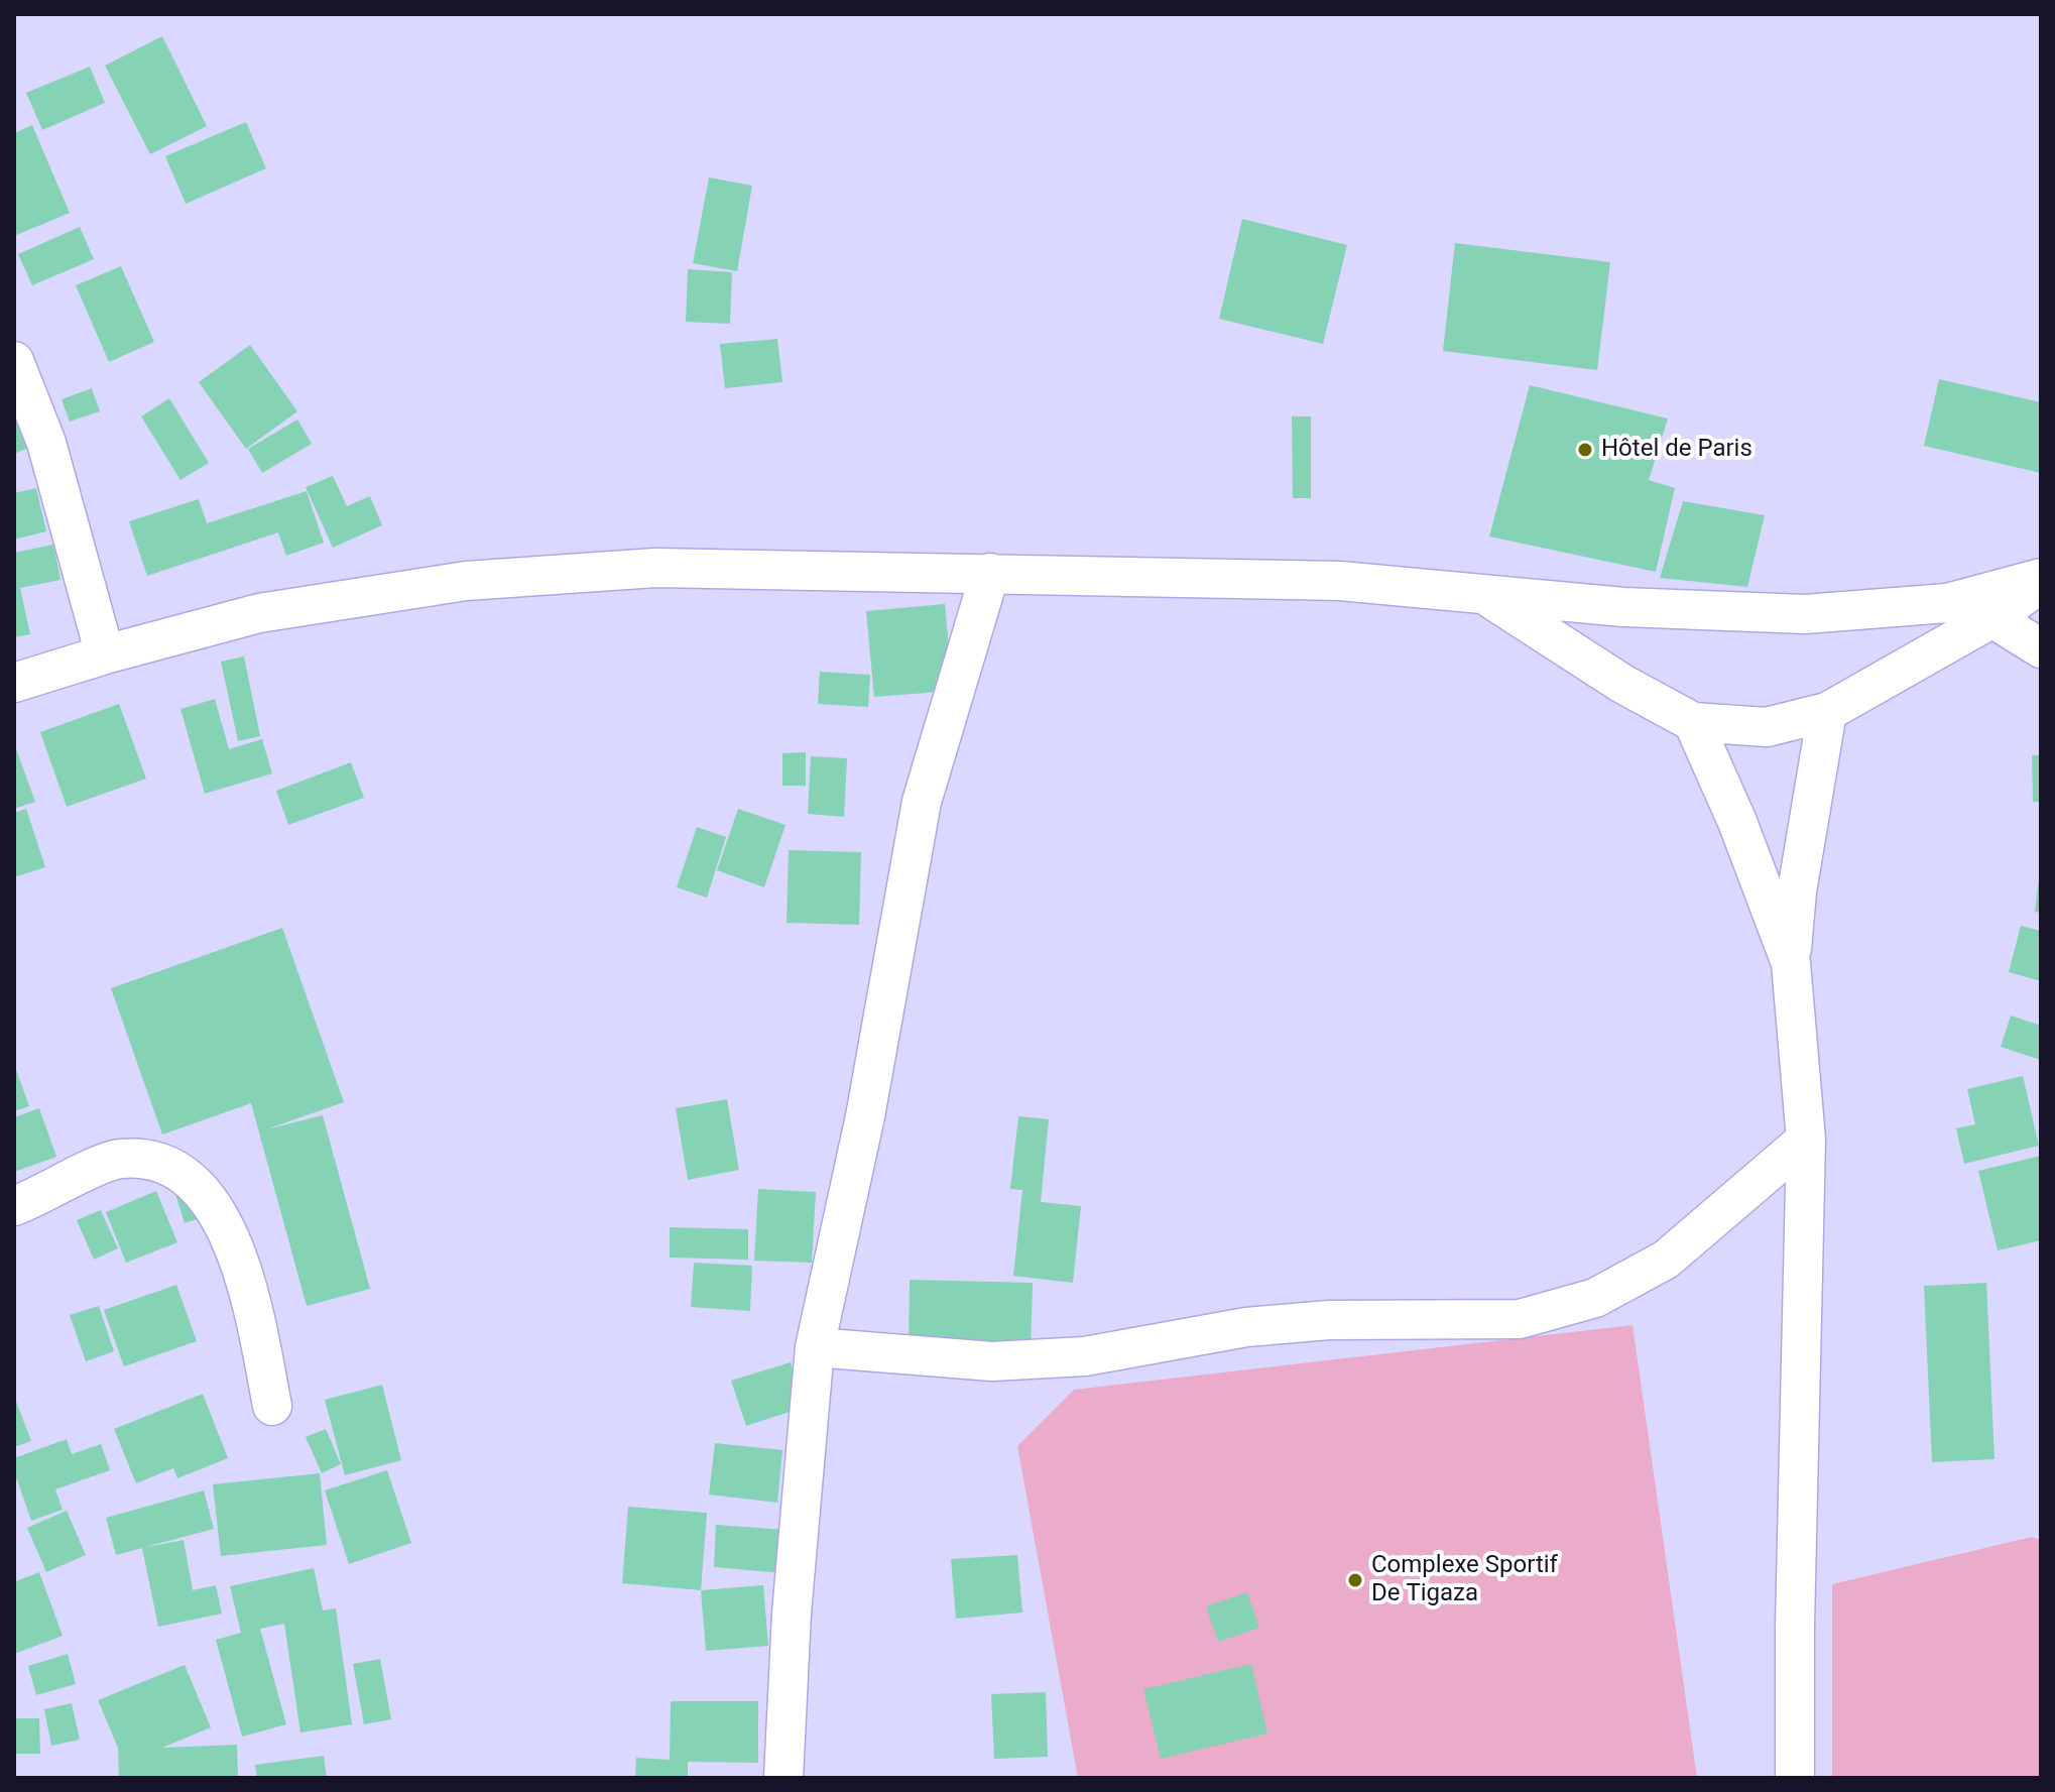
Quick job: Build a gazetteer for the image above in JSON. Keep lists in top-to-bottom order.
{
  "places": ["Hôtel de Paris", "Complexe Sportif De Tigaza"]
}
